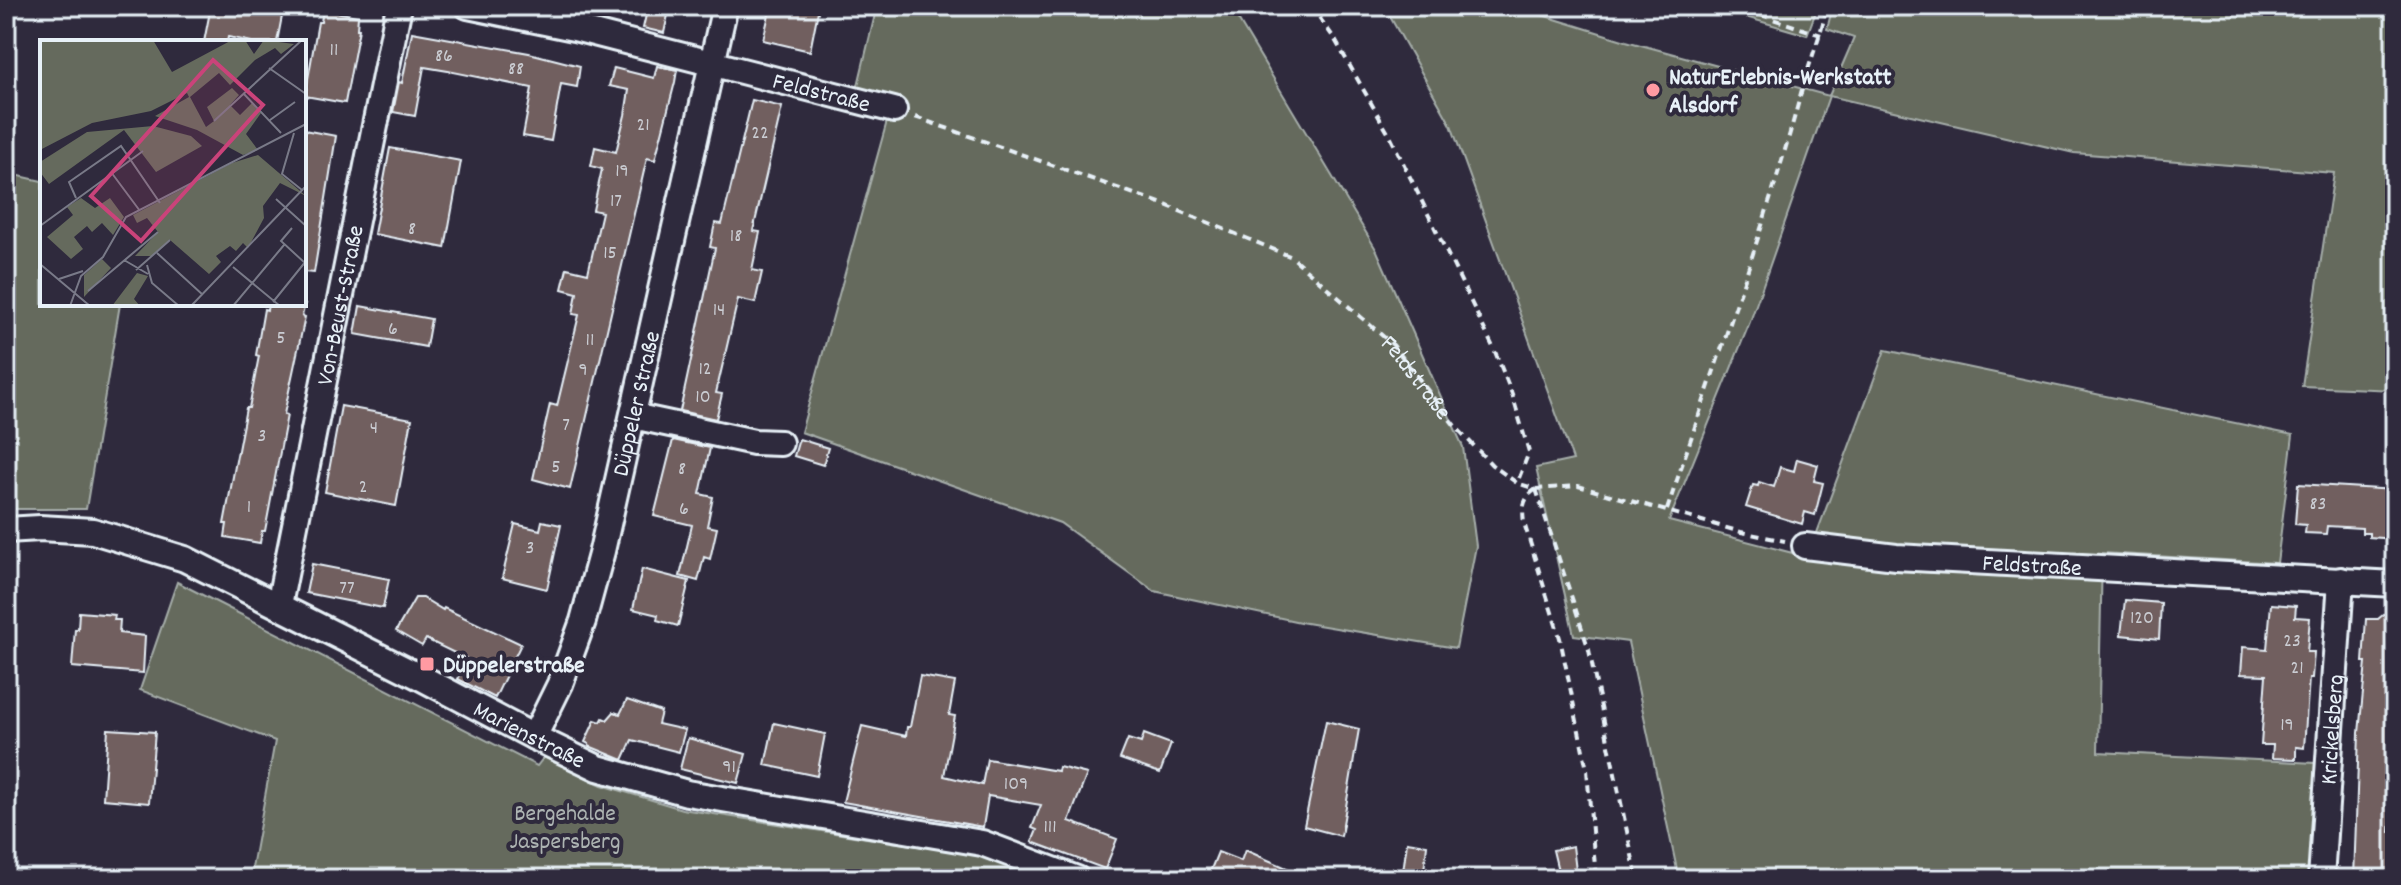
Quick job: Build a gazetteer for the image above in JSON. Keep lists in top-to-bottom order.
{
  "streets": {
    "street": [
      "Feldstraße",
      "Von-Beust-Straße",
      "Düppeler Straße",
      "Krickelsberg",
      "Marienstraße"
    ]
  },
  "crossings": [
    ["Feldstraße", "Düppeler Straße"],
    ["Feldstraße", "Krickelsberg"],
    ["Von-Beust-Straße", "Marienstraße"],
    ["Düppeler Straße", "Marienstraße"]
  ],
  "parks": ["Bergehalde Jaspersberg"],
  "places": {
    "other": ["NaturErlebnis-Werkstatt Alsdorf"],
    "transit": ["Düppelerstraße"]
  },
  "house_numbers": [
    "11",
    "86",
    "88",
    "21",
    "22",
    "19",
    "17",
    "8",
    "18",
    "15",
    "14",
    "6",
    "5",
    "11",
    "12",
    "9",
    "10",
    "7",
    "4",
    "3",
    "5",
    "8",
    "2",
    "83",
    "1",
    "6",
    "3",
    "77",
    "120",
    "23",
    "21",
    "19",
    "91",
    "109",
    "111"
  ]
}
